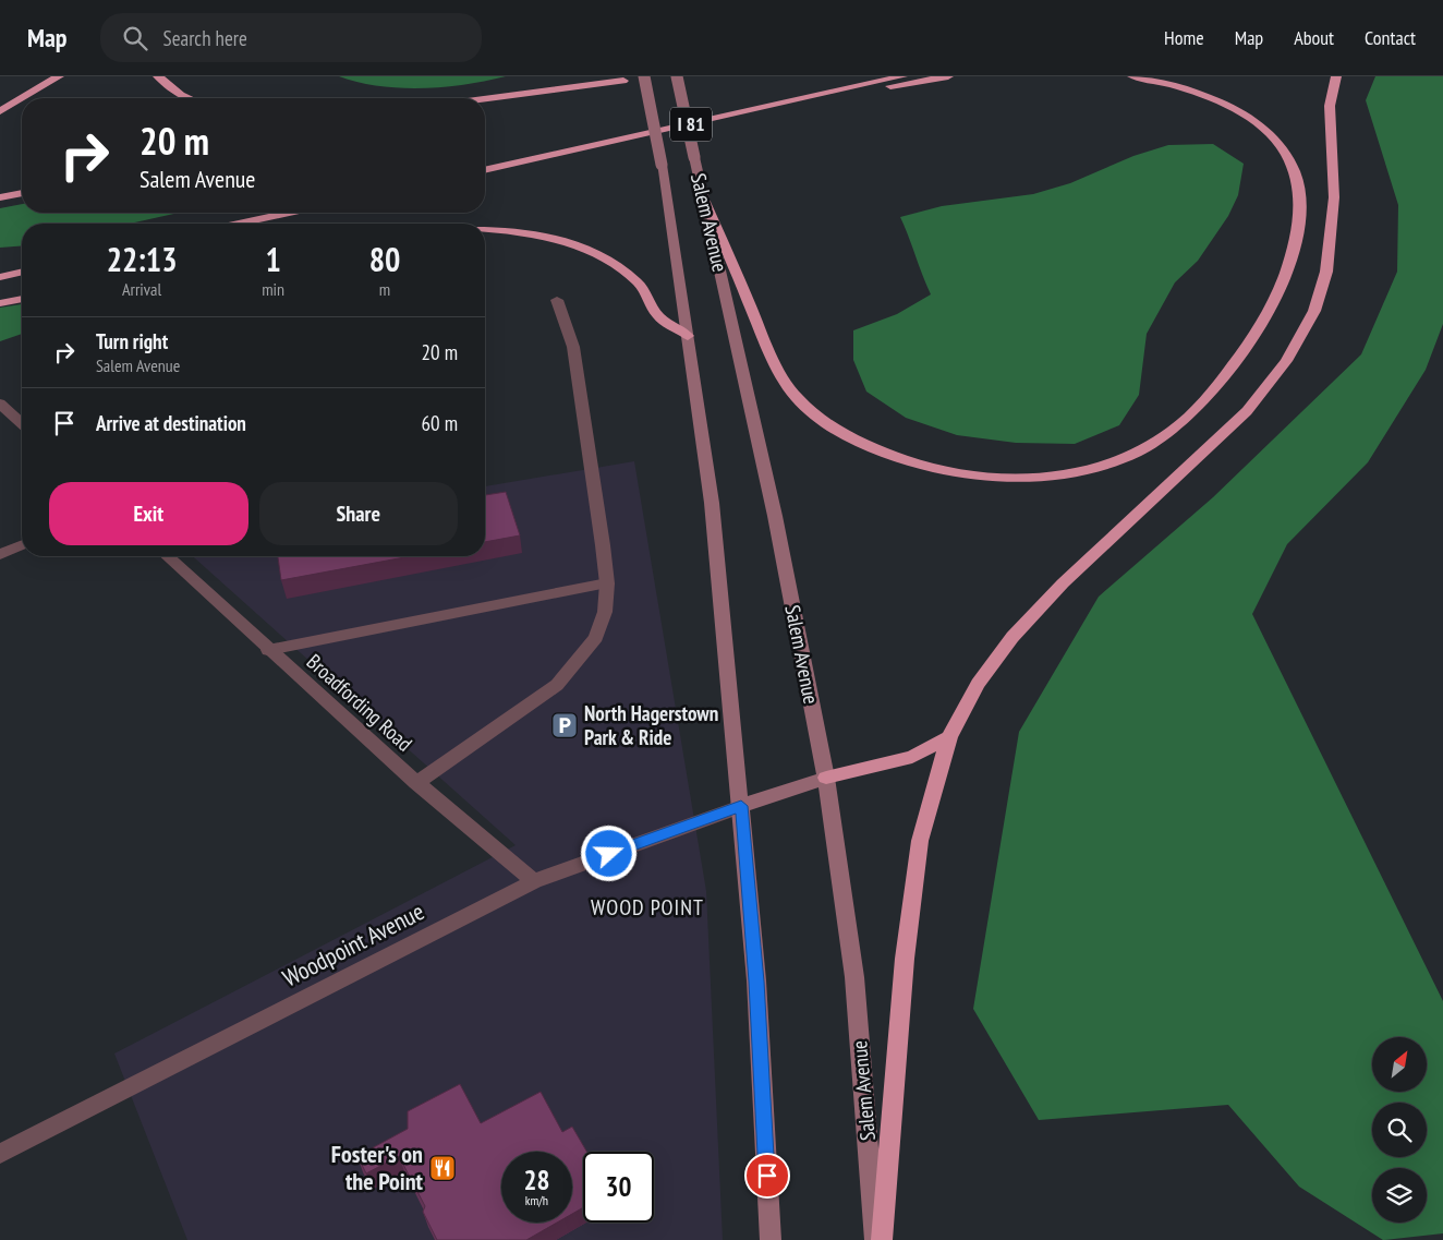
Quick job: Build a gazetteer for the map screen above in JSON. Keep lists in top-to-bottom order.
{
  "streets": {
    "highway": ["I 81"],
    "main road": ["Salem Avenue"],
    "street": ["Broadfording Road", "Woodpoint Avenue"]
  },
  "crossings": [
    ["Salem Avenue", "Woodpoint Avenue"],
    ["Broadfording Road", "Woodpoint Avenue"]
  ],
  "districts": ["WOOD POINT"],
  "places": {
    "parking": ["North Hagerstown Park & Ride"],
    "restaurant": ["Foster's on the Point"]
  },
  "north": "top right",
  "page": {
    "header": "Map",
    "search": "Search here",
    "nav": [
      "Home",
      "Map",
      "About",
      "Contact"
    ],
    "turn": ["20 m", "Salem Avenue"],
    "eta": [
      "22:13",
      "Arrival",
      "1",
      "min",
      "80",
      "m"
    ],
    "list": [
      {
        "name": "Turn right",
        "note": "Salem Avenue",
        "value": "20 m"
      },
      {
        "name": "Arrive at destination",
        "value": "60 m"
      }
    ],
    "buttons": ["Exit", "Share"],
    "speed": "28 km/h",
    "limit": "30"
  }
}
